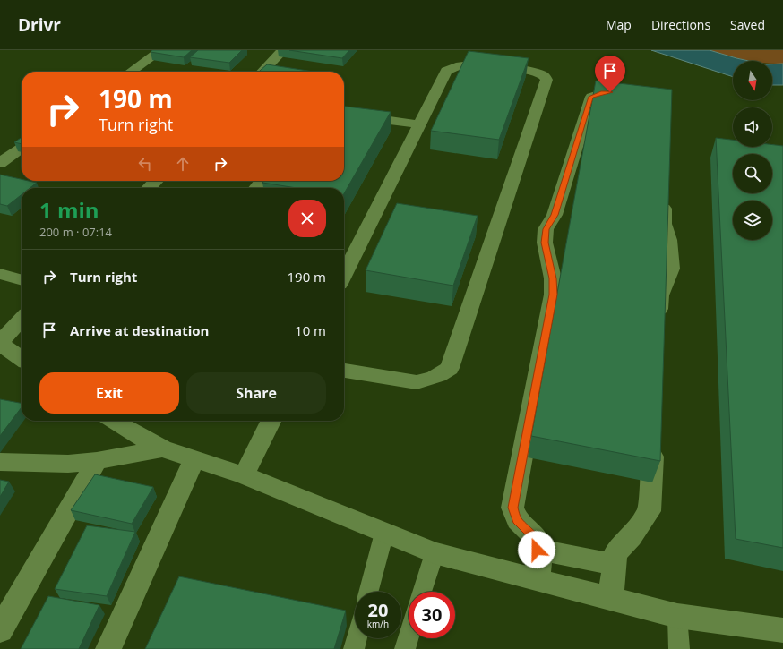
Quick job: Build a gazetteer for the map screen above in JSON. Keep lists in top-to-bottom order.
{
  "north": "bottom",
  "page": {
    "header": "Drivr",
    "nav": ["Map", "Directions", "Saved"],
    "turn": ["190 m", "Turn right"],
    "heading": ["1 min", "200 m · 07:14"],
    "list": [
      {
        "name": "Turn right",
        "value": "190 m"
      },
      {
        "name": "Arrive at destination",
        "value": "10 m"
      }
    ],
    "buttons": ["Exit", "Share"],
    "speed": "20 km/h",
    "limit": "30"
  }
}
